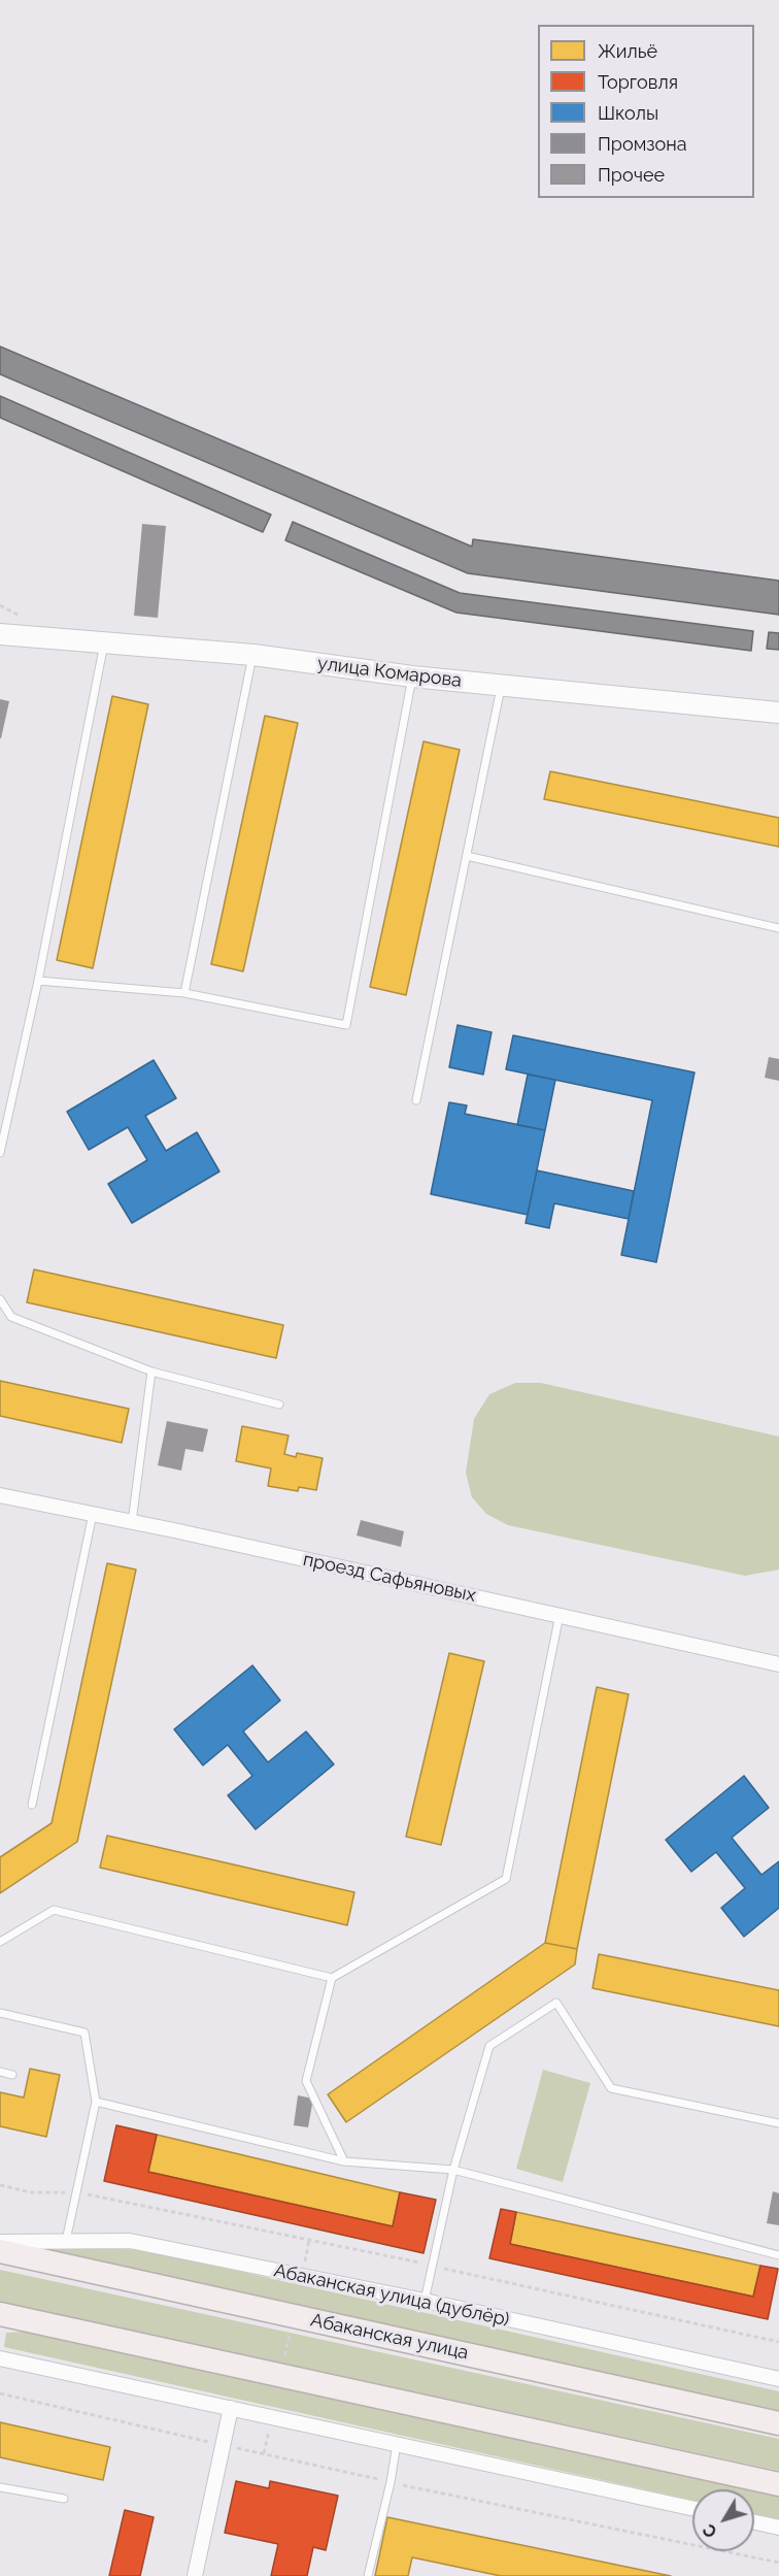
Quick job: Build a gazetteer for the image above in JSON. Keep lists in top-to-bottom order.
{
  "streets": {
    "main road": ["Абаканская улица"],
    "street": ["улица Комарова", "проезд Сафьяновых", "Абаканская улица (дублёр)"]
  },
  "legend": [
    "Жильё",
    "Торговля",
    "Школы",
    "Промзона",
    "Прочее"
  ],
  "north": "bottom left"
}
